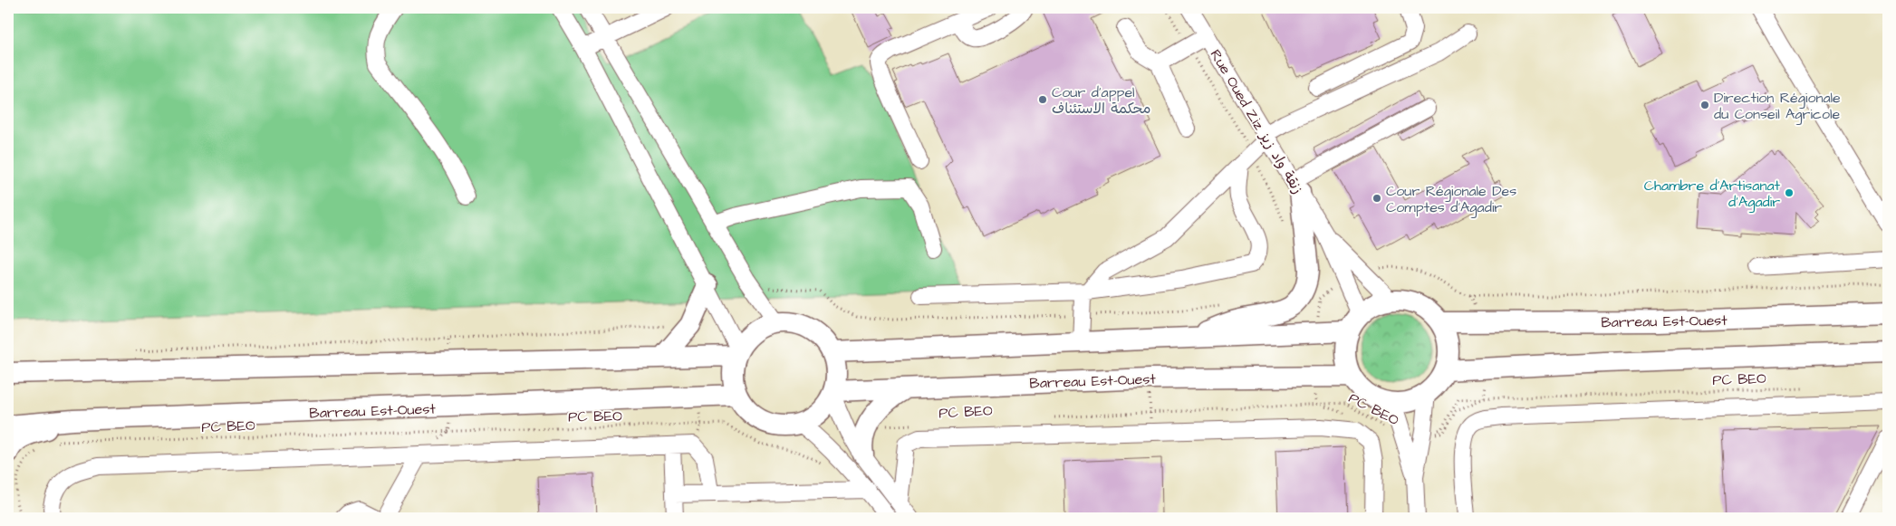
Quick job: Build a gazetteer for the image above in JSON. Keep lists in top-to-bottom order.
{
  "streets": {
    "main road": ["Barreau Est-Ouest"],
    "street": ["Rue Oued Ziz زنقة واد زيز"],
    "path": ["PC BEO"]
  },
  "crossings": [
    ["Rue Oued Ziz زنقة واد زيز", "Barreau Est-Ouest"]
  ],
  "places": [
    "Cour d'appel محكمة الاستئناف",
    "Direction Régionale du Conseil Agricole",
    "Chambre d'Artisanat d'Agadir",
    "Cour Régionale Des Comptes d'Agadir"
  ]
}
